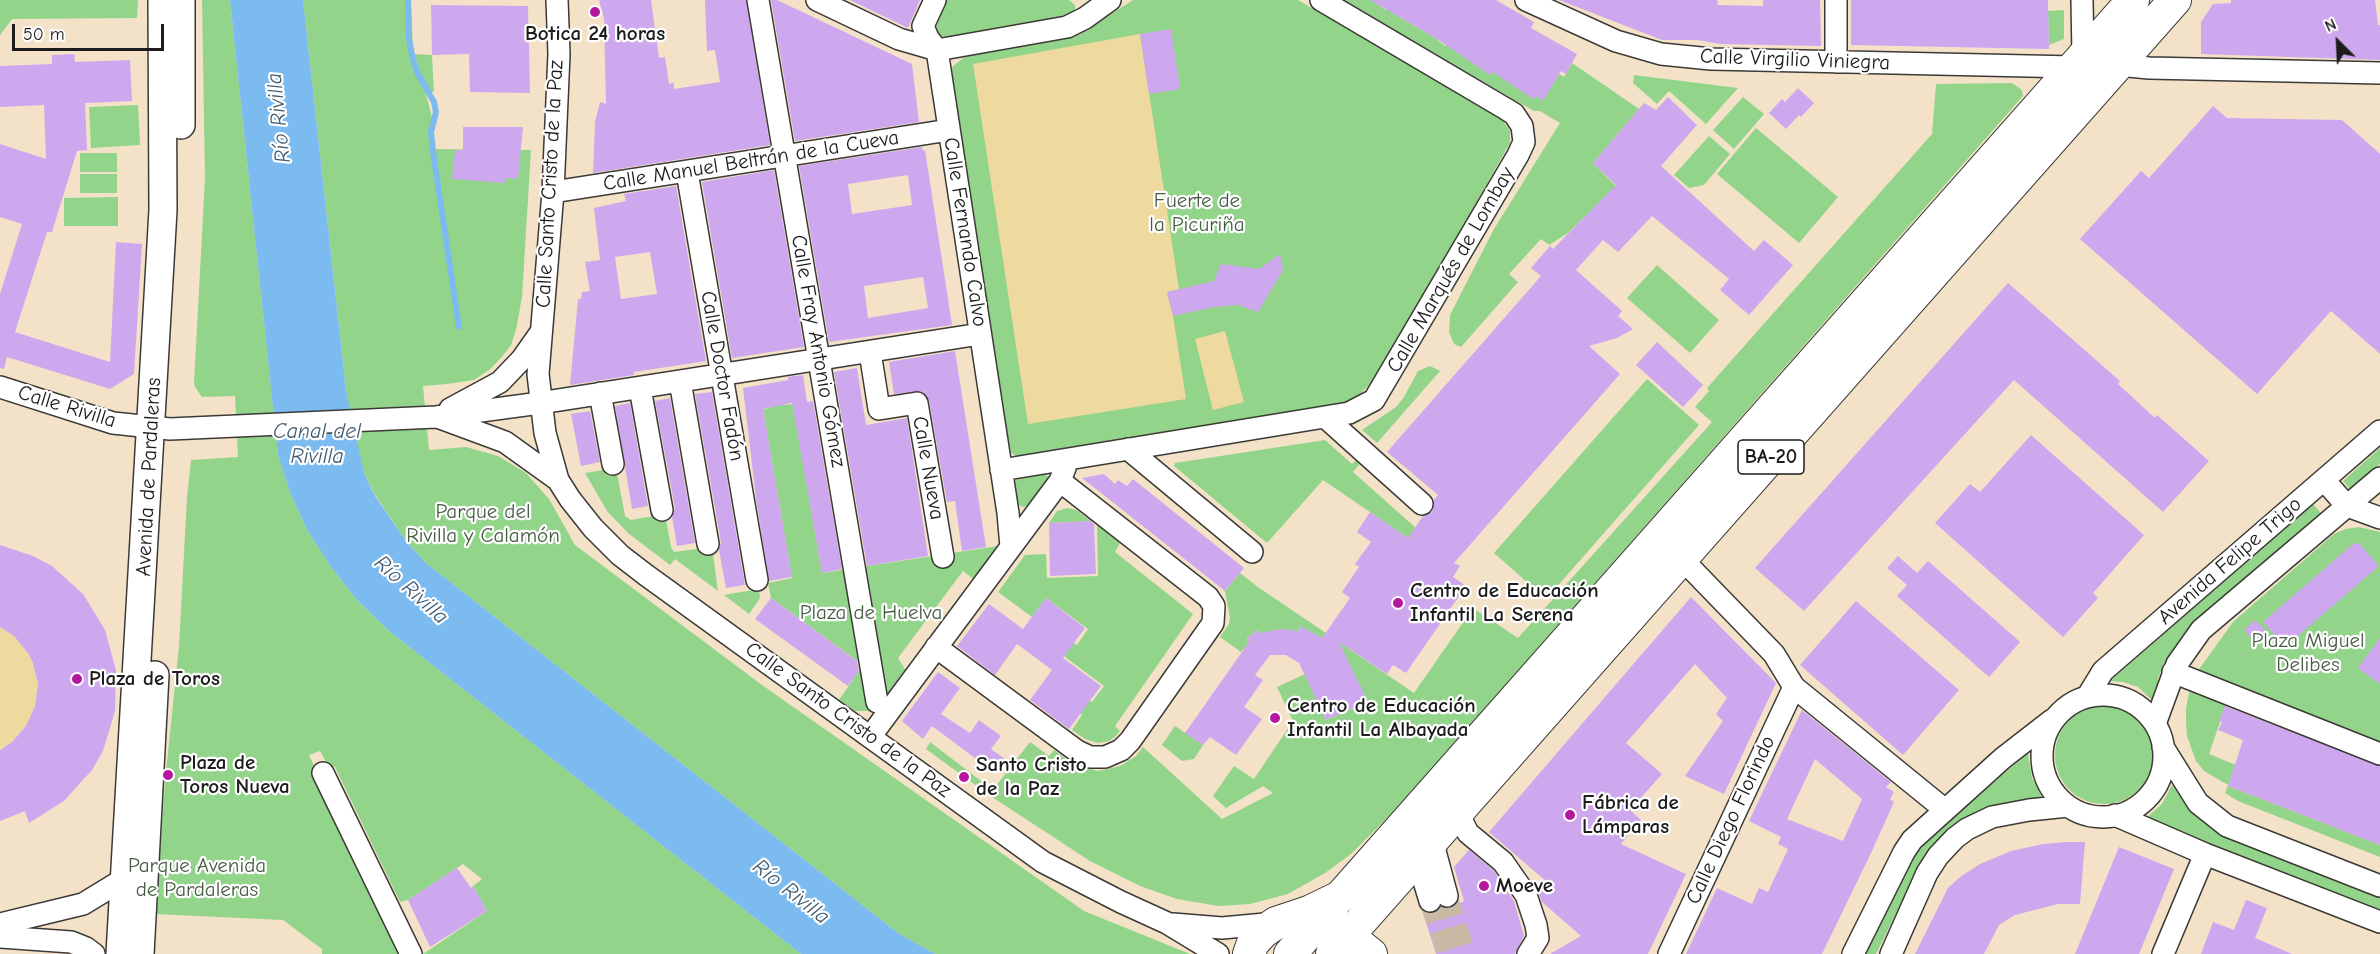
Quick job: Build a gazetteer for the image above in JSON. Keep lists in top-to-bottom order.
{
  "streets": {
    "highway": ["BA-20"],
    "main road": ["Avenida de Pardaleras"],
    "street": [
      "Calle Virgilio Viniegra",
      "Calle Manuel Beltrán de la Cueva",
      "Calle Santo Cristo de la Paz",
      "Calle Fernando Calvo",
      "Calle Marqués de Lombay",
      "Calle Fray Antonio Gómez",
      "Calle Doctor Fadón",
      "Calle Rivilla",
      "Calle Nueva",
      "Avenida Felipe Trigo",
      "Calle Diego Florindo"
    ]
  },
  "crossings": [
    ["Calle Virgilio Viniegra", "BA-20"],
    ["Calle Manuel Beltrán de la Cueva", "Calle Santo Cristo de la Paz"],
    ["Calle Manuel Beltrán de la Cueva", "Calle Fernando Calvo"],
    ["Calle Manuel Beltrán de la Cueva", "Calle Fray Antonio Gómez"],
    ["Calle Manuel Beltrán de la Cueva", "Calle Doctor Fadón"],
    ["Calle Santo Cristo de la Paz", "Calle Rivilla"],
    ["Calle Santo Cristo de la Paz", "Avenida de Pardaleras"],
    ["Calle Rivilla", "Avenida de Pardaleras"]
  ],
  "water": ["Río Rivilla", "Canal del Rivilla"],
  "parks": [
    "Fuerte de la Picuriña",
    "Parque del Rivilla y Calamón",
    "Plaza de Huelva",
    "Plaza Miguel Delibes",
    "Parque Avenida de Pardaleras"
  ],
  "places": [
    "Botica 24 horas",
    "Centro de Educación Infantil La Serena",
    "Plaza de Toros",
    "Centro de Educación Infantil La Albayada",
    "Plaza de Toros Nueva",
    "Santo Cristo de la Paz",
    "Fábrica de Lámparas",
    "Moeve"
  ],
  "scale_bar": "50 m",
  "north": "top left"
}
